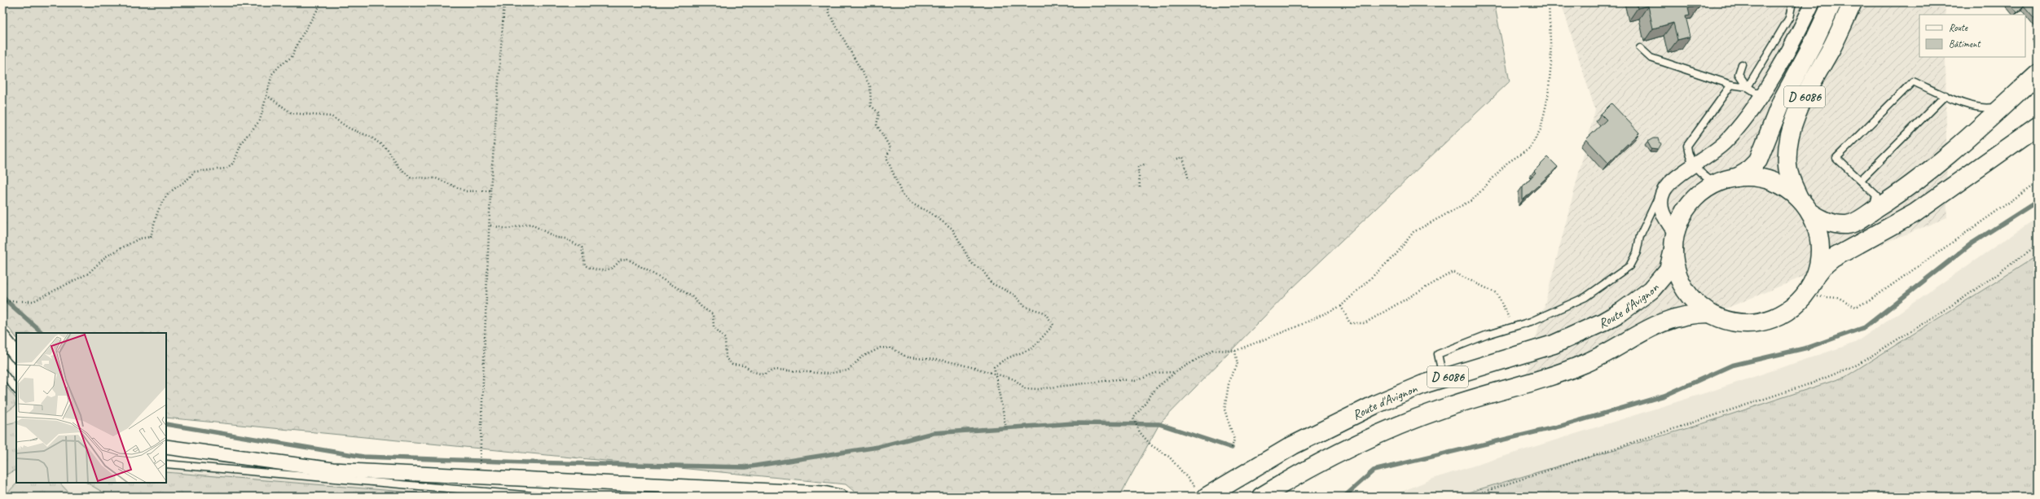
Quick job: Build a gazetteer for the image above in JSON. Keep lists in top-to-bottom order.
{
  "streets": {
    "main road": ["D 6086", "Route d'Avignon"]
  },
  "crossings": [
    ["D 6086", "Route d'Avignon"]
  ],
  "legend": ["Route", "Bâtiment"]
}
